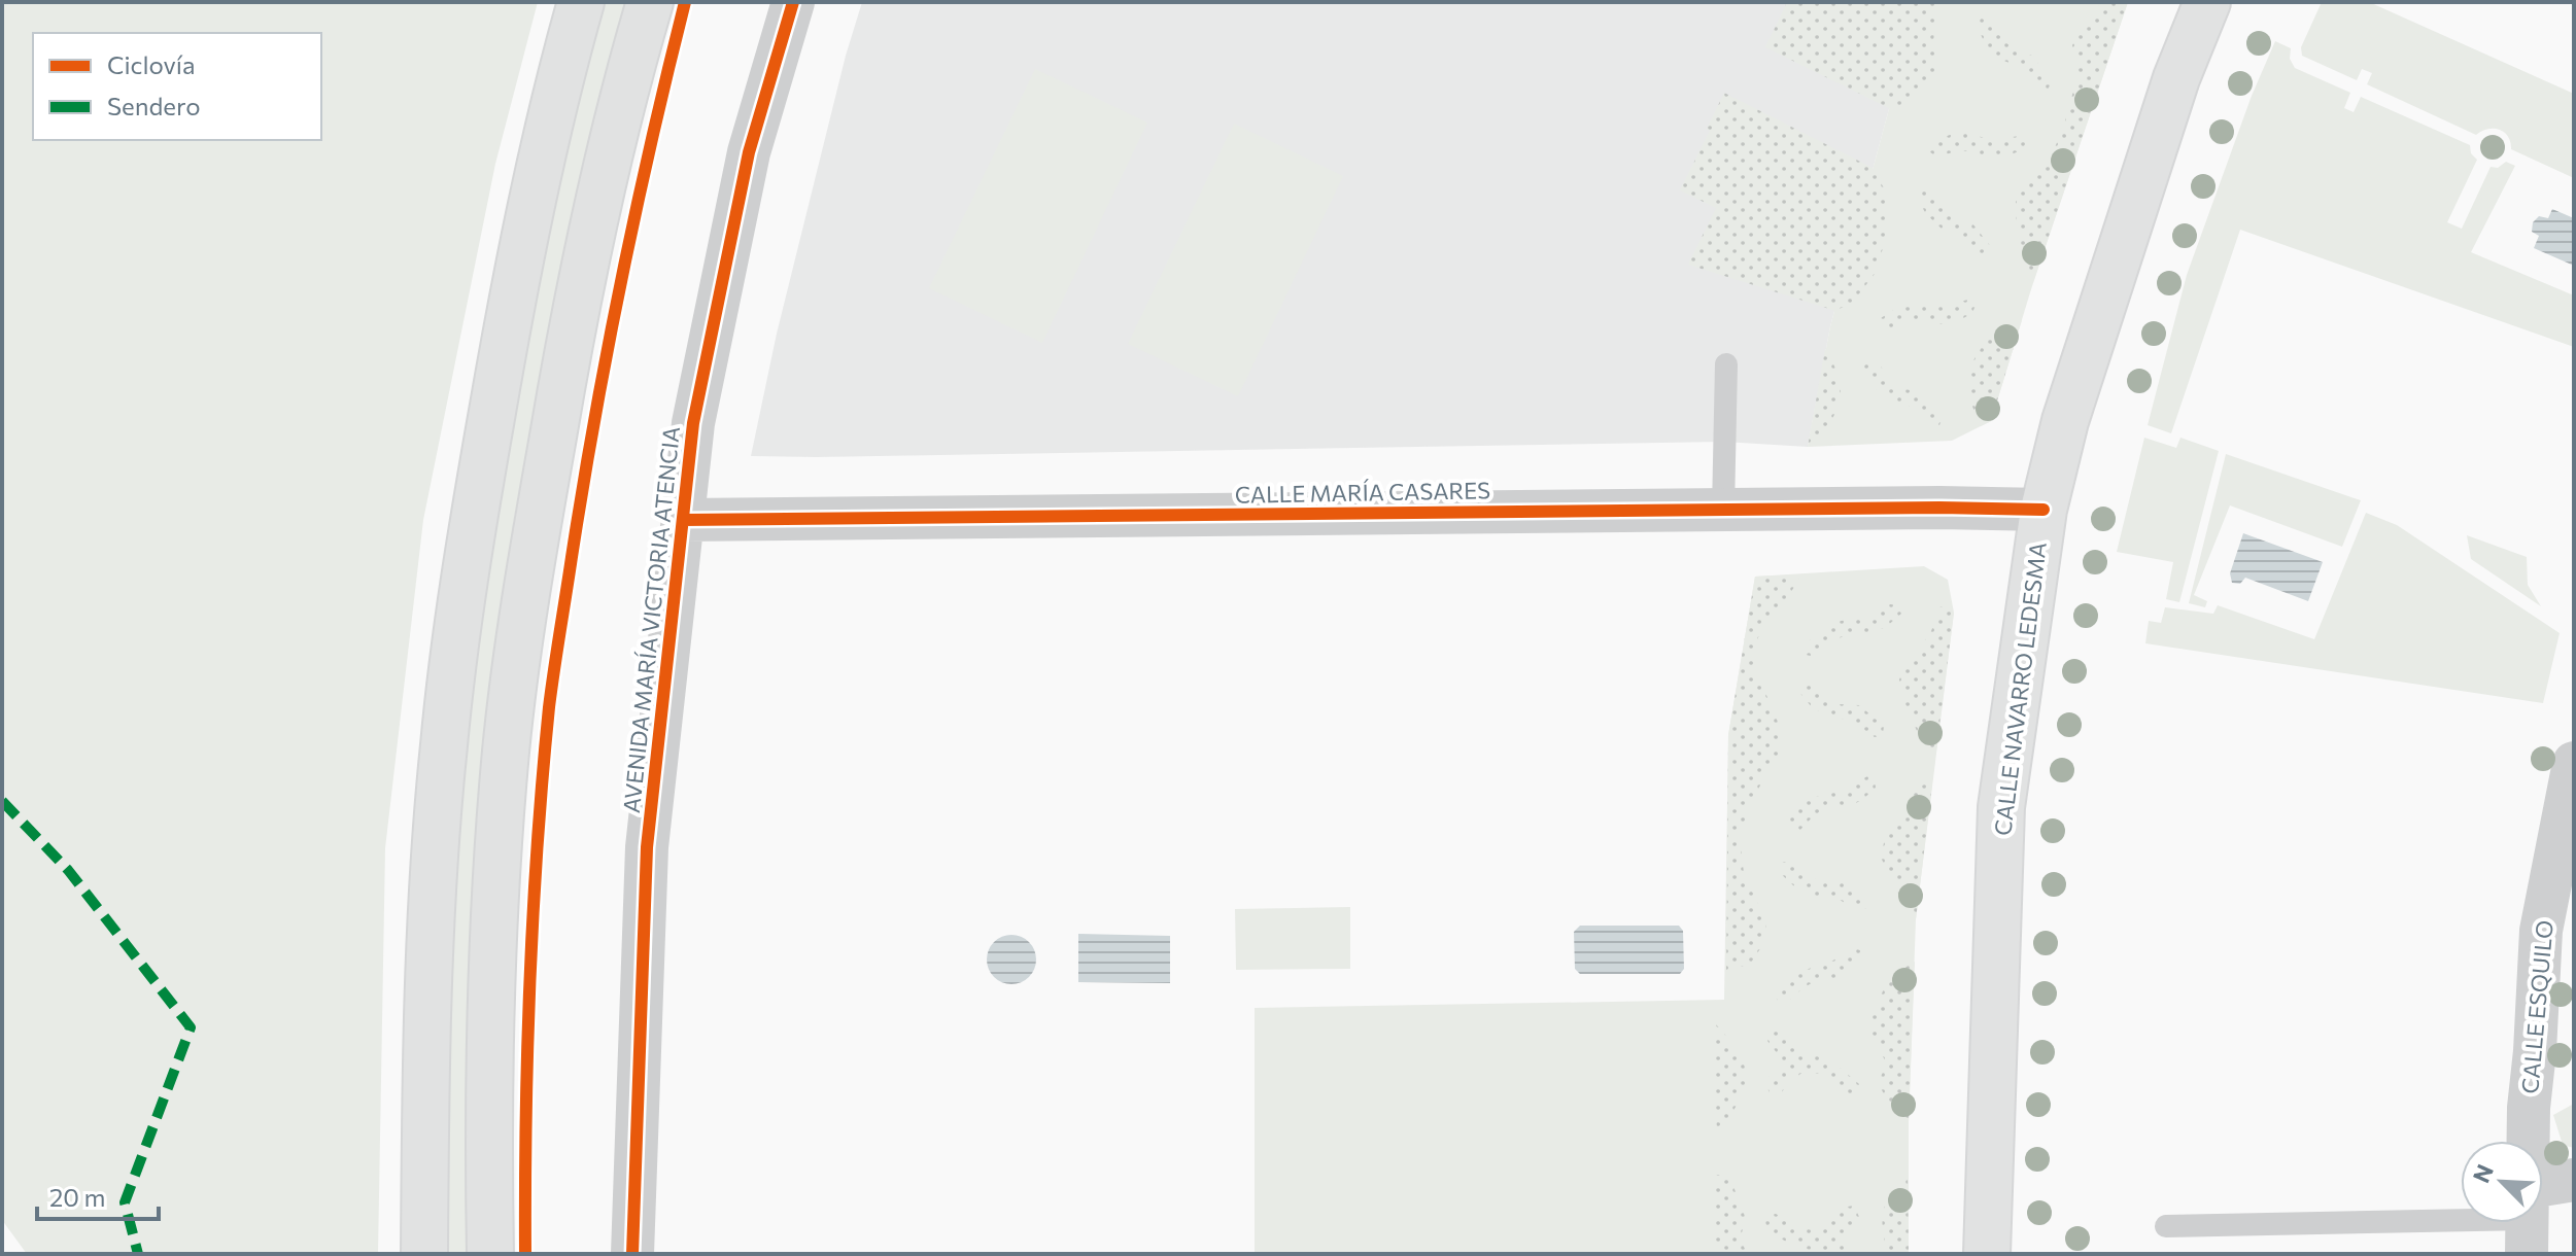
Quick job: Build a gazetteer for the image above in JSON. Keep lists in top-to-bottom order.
{
  "streets": {
    "main road": ["CALLE NAVARRO LEDESMA"],
    "street": ["CALLE MARÍA CASARES", "AVENIDA MARÍA VICTORIA ATENCIA", "CALLE ESQUILO"]
  },
  "crossings": [
    ["CALLE MARÍA CASARES", "AVENIDA MARÍA VICTORIA ATENCIA"],
    ["CALLE MARÍA CASARES", "CALLE NAVARRO LEDESMA"]
  ],
  "legend": ["Ciclovía", "Sendero"],
  "scale_bar": "20 m",
  "north": "top left"
}
